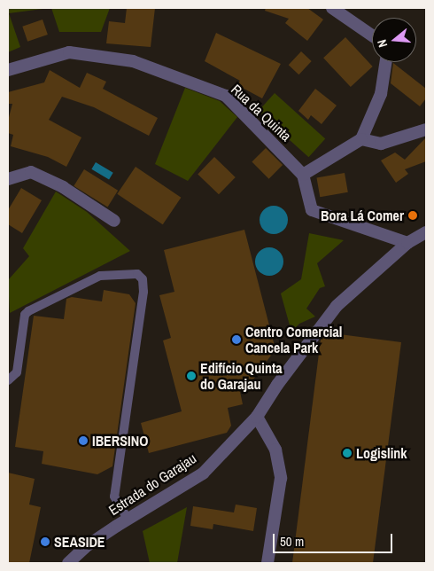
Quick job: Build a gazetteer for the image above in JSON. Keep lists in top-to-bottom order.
{
  "streets": {
    "street": ["Rua da Quinta", "Estrada do Garajau"]
  },
  "places": [
    "Bora Lá Comer",
    "Centro Comercial Cancela Park",
    "Edifício Quinta do Garajau",
    "IBERSINO",
    "Logislink",
    "SEASIDE"
  ],
  "scale_bar": "50 m",
  "north": "left"
}
